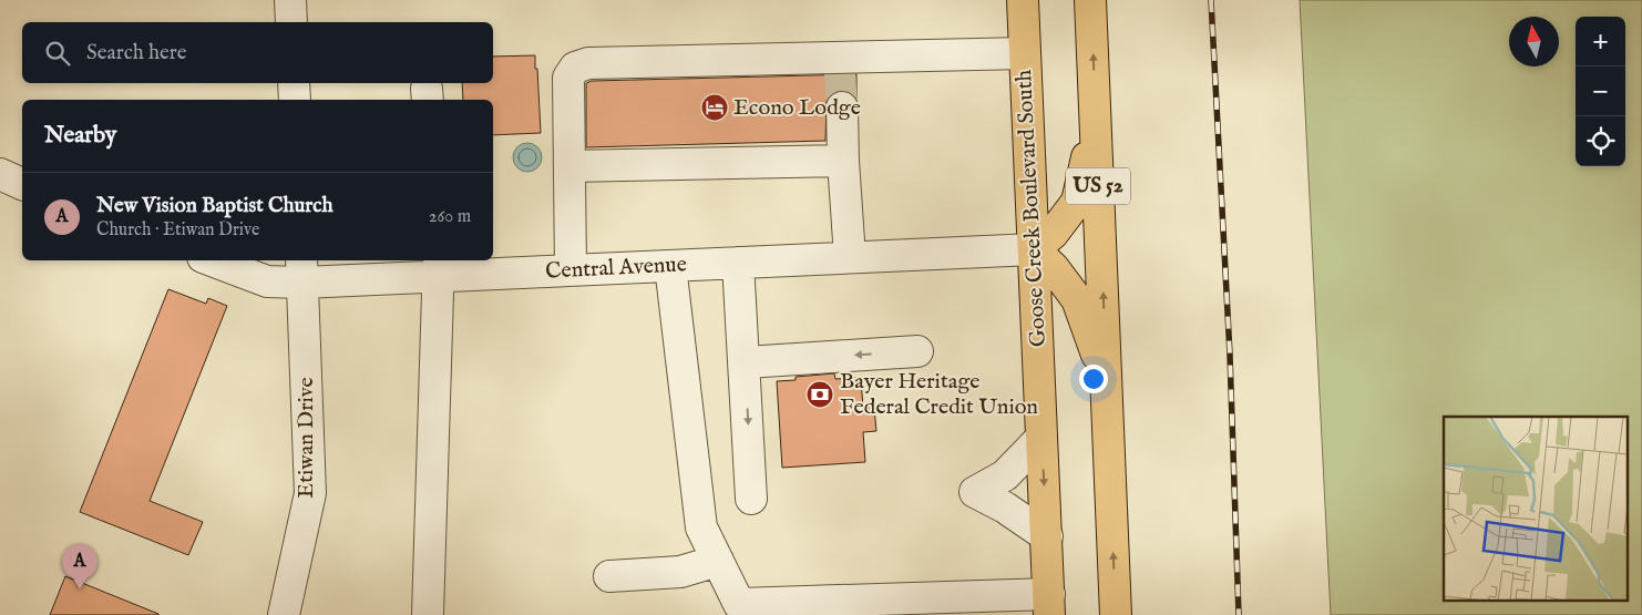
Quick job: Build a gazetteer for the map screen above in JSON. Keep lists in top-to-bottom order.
{
  "streets": {
    "highway": ["US 52", "Goose Creek Boulevard South"],
    "street": ["Central Avenue", "Etiwan Drive"]
  },
  "crossings": [
    ["Goose Creek Boulevard South", "Central Avenue"],
    ["Central Avenue", "Etiwan Drive"]
  ],
  "places": {
    "hotel": ["Econo Lodge"],
    "bank": ["Bayer Heritage Federal Credit Union"]
  },
  "north": "top",
  "page": {
    "map_buttons": ["+", "−"],
    "search": "Search here",
    "heading": "Nearby",
    "list": [
      {
        "mark": "A",
        "name": "New Vision Baptist Church",
        "note": "Church · Etiwan Drive",
        "value": "260 m"
      }
    ],
    "pins": "A"
  }
}
